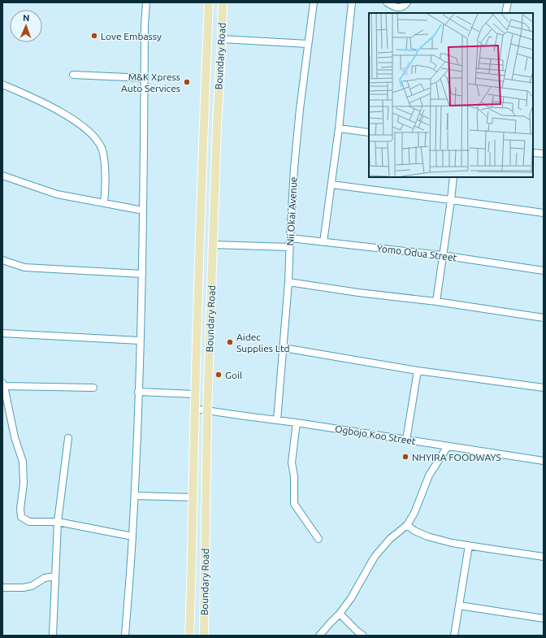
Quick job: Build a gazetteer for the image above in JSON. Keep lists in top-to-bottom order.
{
  "streets": {
    "main road": ["Boundary Road"],
    "street": ["Nii Okai Avenue", "Yomo Odua Street", "Ogbojo Koo Street"]
  },
  "crossings": [
    ["Boundary Road", "Ogbojo Koo Street"],
    ["Nii Okai Avenue", "Yomo Odua Street"],
    ["Nii Okai Avenue", "Ogbojo Koo Street"]
  ],
  "places": [
    "Love Embassy",
    "M&K Xpress Auto Services",
    "Aidec Supplies Ltd",
    "Goil",
    "NHYIRA FOODWAYS"
  ],
  "north": "top"
}
